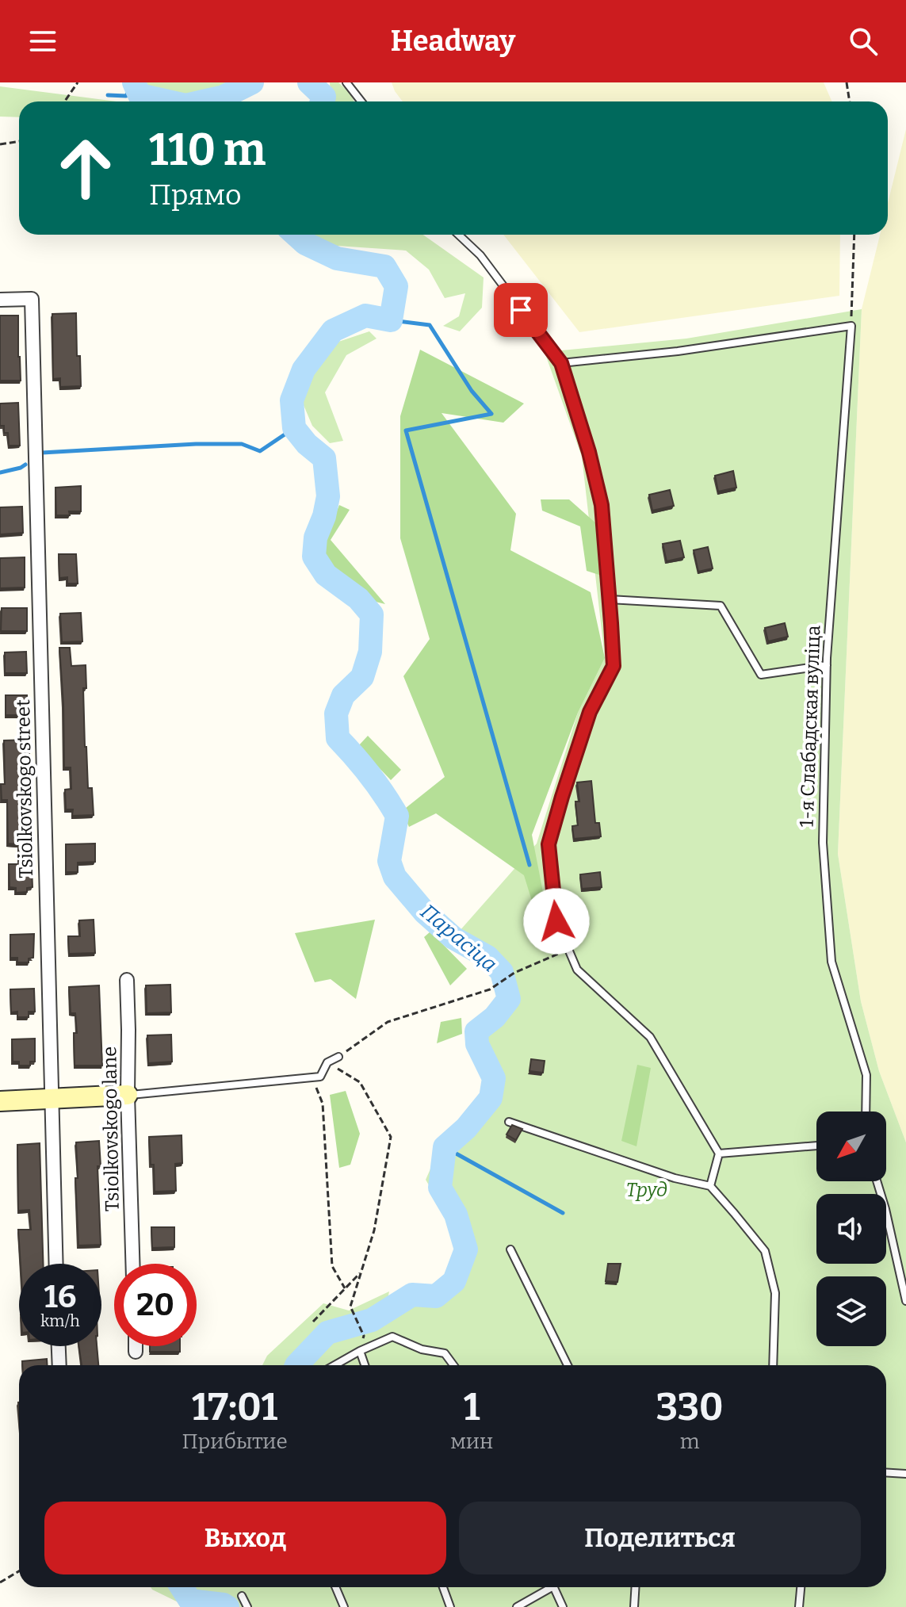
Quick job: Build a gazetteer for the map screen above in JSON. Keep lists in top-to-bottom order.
{
  "streets": {
    "street": ["Tsiolkovskogo street", "Tsiolkovskogo lane"],
    "lane": ["1-я Слабадская вуліца"]
  },
  "water": ["Парасіца"],
  "parks": ["Труд"],
  "north": "bottom left",
  "page": {
    "header": "Headway",
    "turn": ["110 m", "Прямо"],
    "speed": "16 km/h",
    "limit": "20",
    "eta": [
      "17:01",
      "Прибытие",
      "1",
      "мин",
      "330",
      "m"
    ],
    "buttons": ["Выход", "Поделиться"]
  }
}
